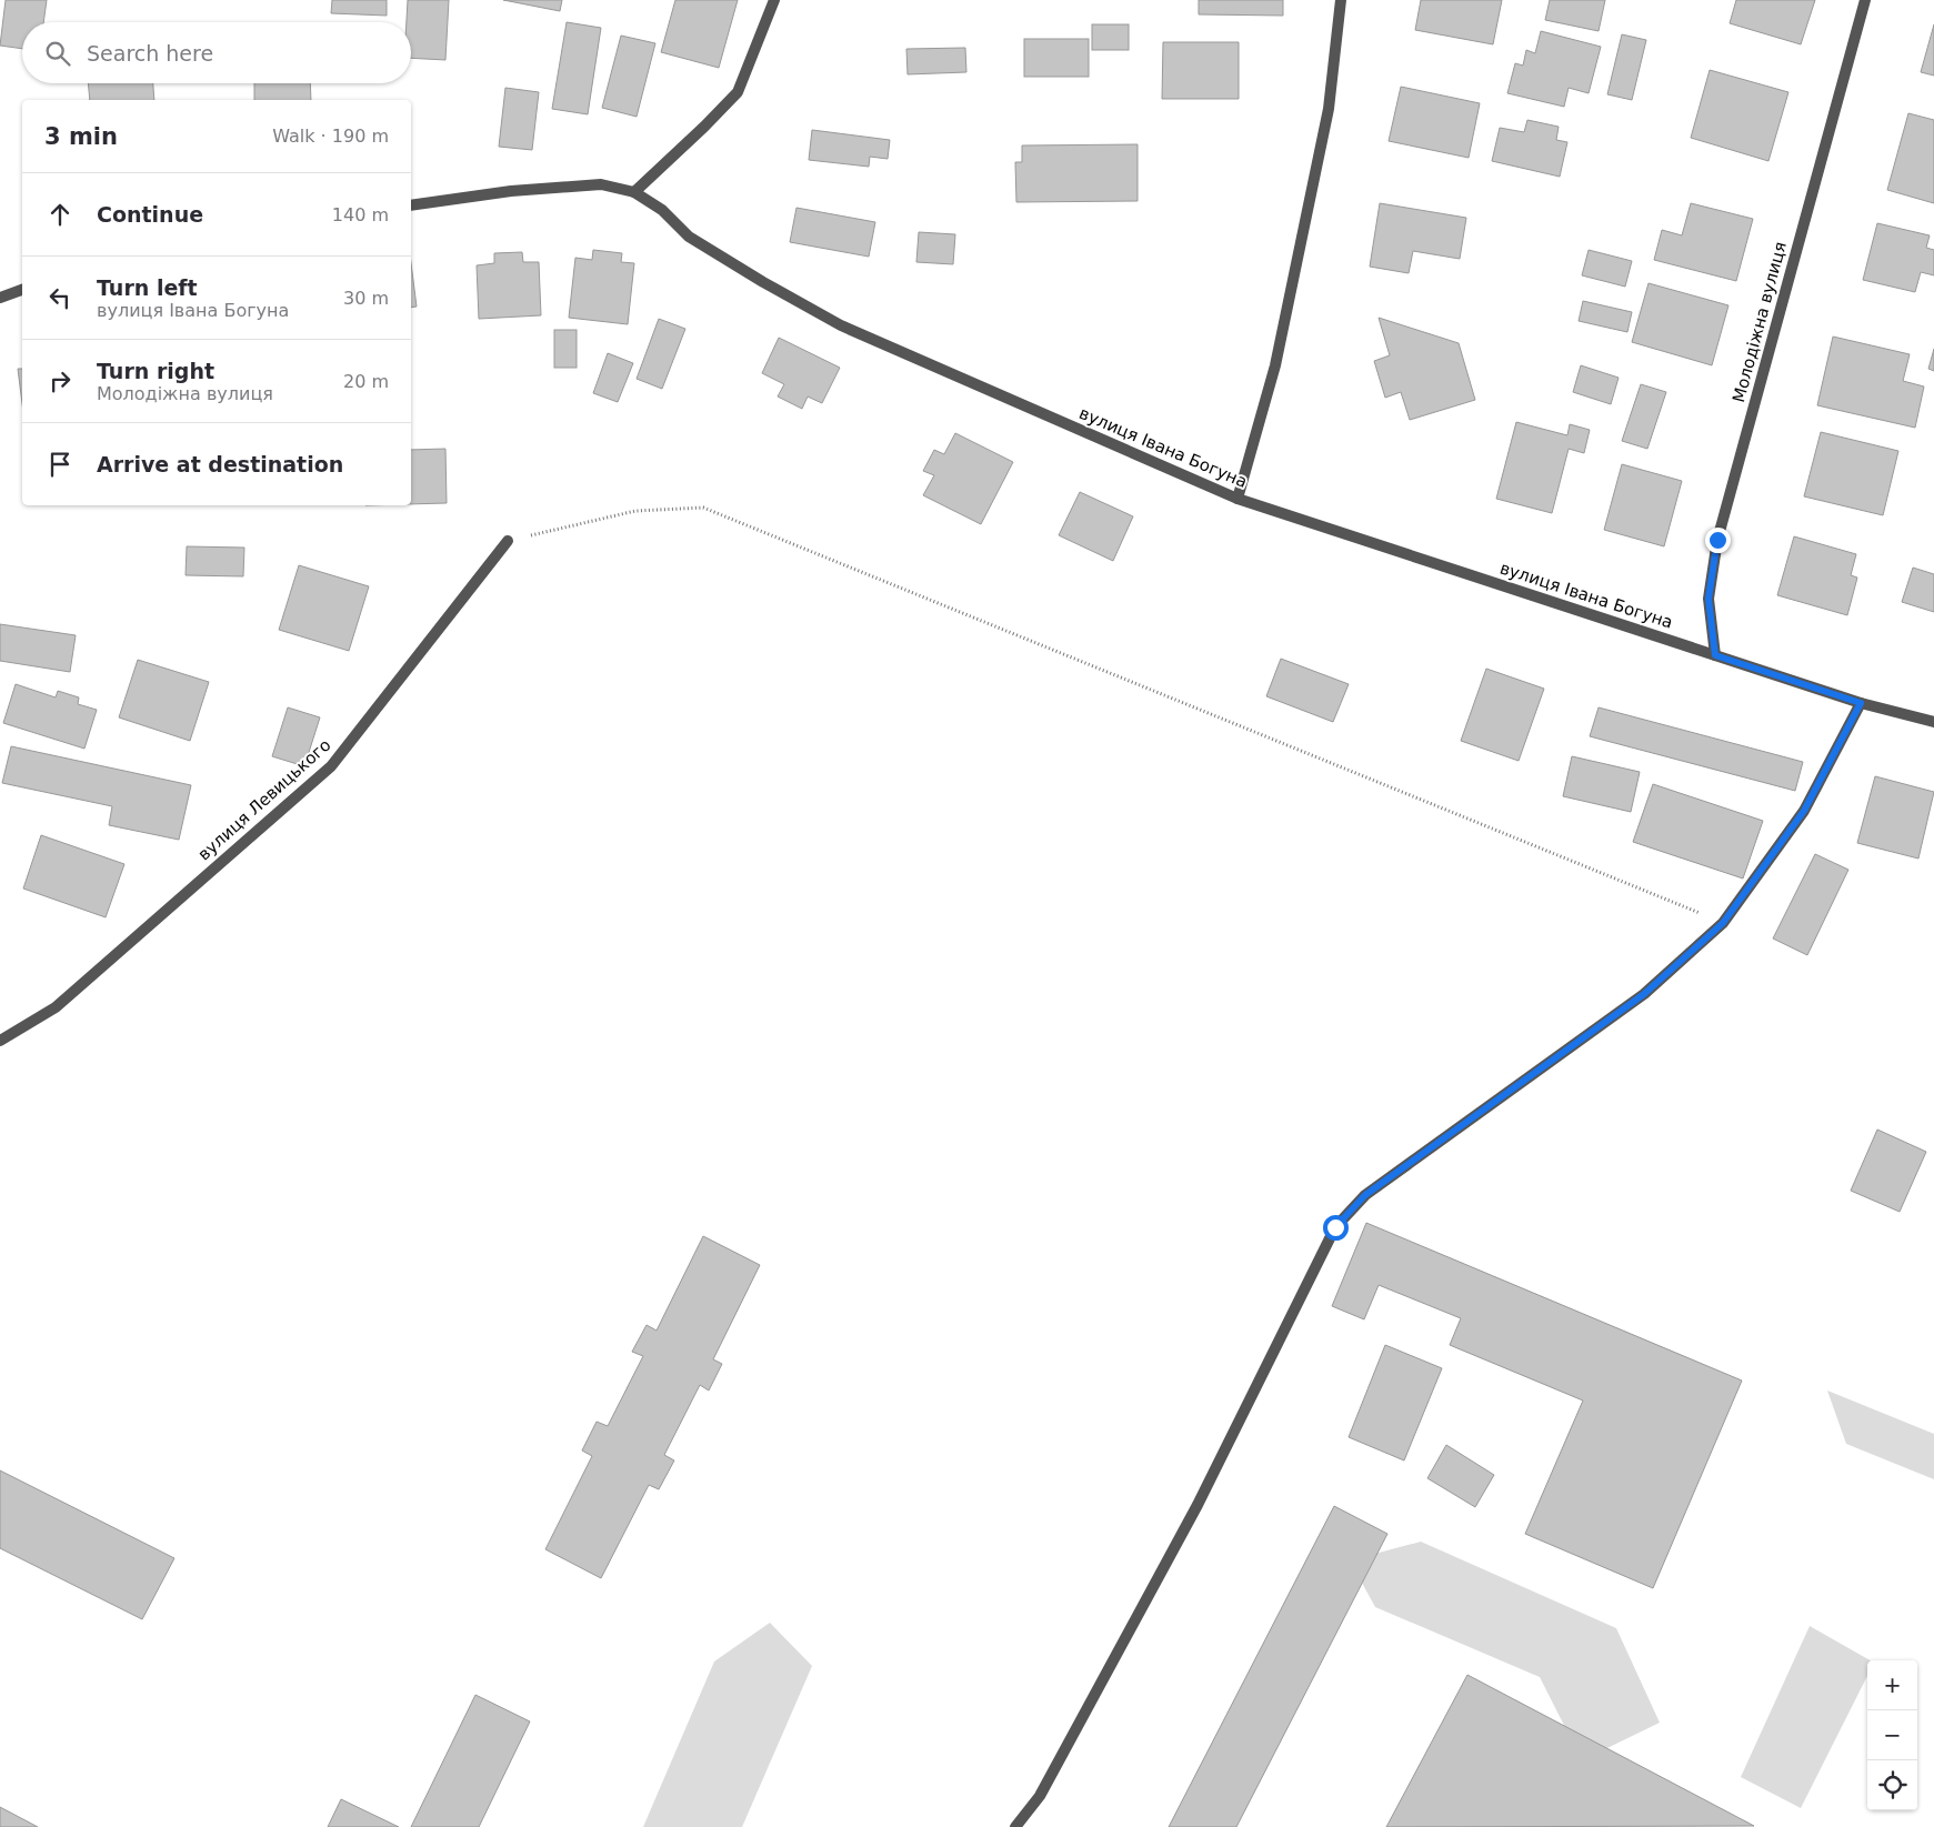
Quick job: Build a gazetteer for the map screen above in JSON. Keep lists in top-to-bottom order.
{
  "streets": {
    "street": ["Молодіжна вулиця", "вулиця Івана Богуна", "вулиця Левицького"]
  },
  "crossings": [
    ["Молодіжна вулиця", "вулиця Івана Богуна"]
  ],
  "page": {
    "search": "Search here",
    "heading": ["3 min", "Walk · 190 m"],
    "list": [
      ["Continue", "140 m"],
      ["Turn left", "вулиця Івана Богуна", "30 m"],
      ["Turn right", "Молодіжна вулиця", "20 m"],
      "Arrive at destination"
    ],
    "map_buttons": ["+", "−"]
  }
}
